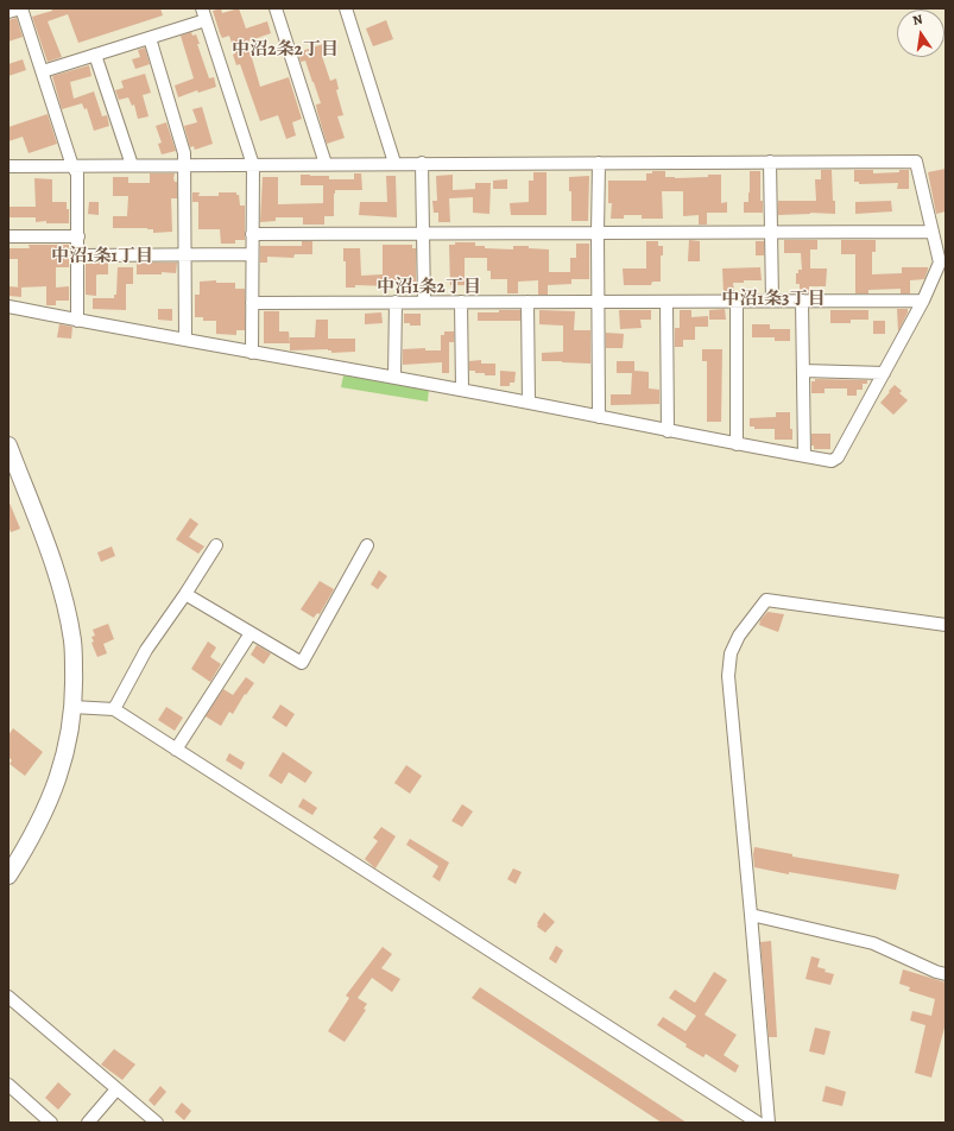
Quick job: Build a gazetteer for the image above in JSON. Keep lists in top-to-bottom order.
{
  "districts": [
    "中沼2条2丁目",
    "中沼1条1丁目",
    "中沼1条2丁目",
    "中沼1条3丁目"
  ],
  "north": "top"
}
